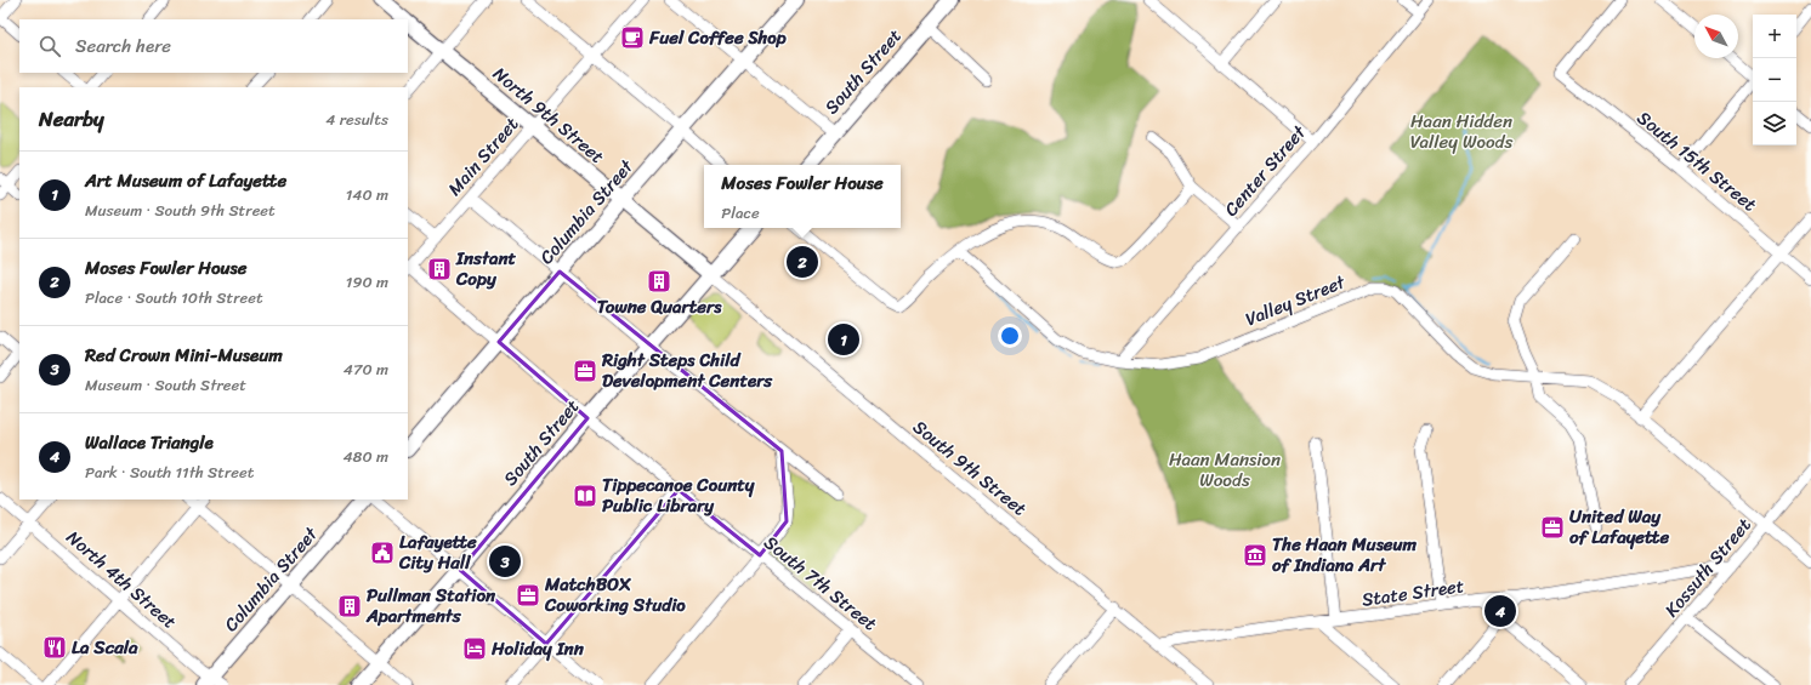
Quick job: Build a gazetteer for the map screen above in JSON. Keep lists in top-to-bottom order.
{
  "streets": {
    "main road": ["South Street", "North 9th Street", "Columbia Street"],
    "street": [
      "Main Street",
      "South 15th Street",
      "Center Street",
      "Valley Street",
      "South 9th Street",
      "Kossuth Street",
      "North 4th Street",
      "South 7th Street",
      "State Street"
    ]
  },
  "crossings": [
    ["South Street", "North 9th Street"],
    ["South Street", "South 9th Street"],
    ["South Street", "South 7th Street"],
    ["North 9th Street", "Main Street"],
    ["North 9th Street", "Columbia Street"],
    ["North 9th Street", "South 9th Street"],
    ["Main Street", "South 7th Street"],
    ["Center Street", "Valley Street"],
    ["Columbia Street", "North 4th Street"],
    ["Columbia Street", "South 7th Street"],
    ["Valley Street", "Kossuth Street"],
    ["South 9th Street", "State Street"],
    ["Kossuth Street", "State Street"]
  ],
  "parks": ["Haan Hidden Valley Woods", "Haan Mansion Woods"],
  "places": {
    "cafe": ["Fuel Coffee Shop"],
    "building": ["Instant Copy", "Towne Quarters", "Pullman Station Apartments"],
    "office": ["Right Steps Child Development Centers", "United Way of Lafayette", "MatchBOX Coworking Studio"],
    "library": ["Tippecanoe County Public Library"],
    "public building": ["Lafayette City Hall"],
    "museum": ["The Haan Museum of Indiana Art"],
    "restaurant": ["La Scala"],
    "hotel": ["Holiday Inn"]
  },
  "north": "top left",
  "page": {
    "map_buttons": ["+", "−"],
    "search": "Search here",
    "heading": ["Nearby", "4 results"],
    "list": [
      {
        "mark": "1",
        "name": "Art Museum of Lafayette",
        "note": "Museum · South 9th Street",
        "value": "140 m"
      },
      {
        "mark": "2",
        "name": "Moses Fowler House",
        "note": "Place · South 10th Street",
        "value": "190 m"
      },
      {
        "mark": "3",
        "name": "Red Crown Mini-Museum",
        "note": "Museum · South Street",
        "value": "470 m"
      },
      {
        "mark": "4",
        "name": "Wallace Triangle",
        "note": "Park · South 11th Street",
        "value": "480 m"
      }
    ],
    "popup": ["Moses Fowler House", "Place"],
    "pins": [
      "2",
      "1",
      "3",
      "4"
    ]
  }
}
